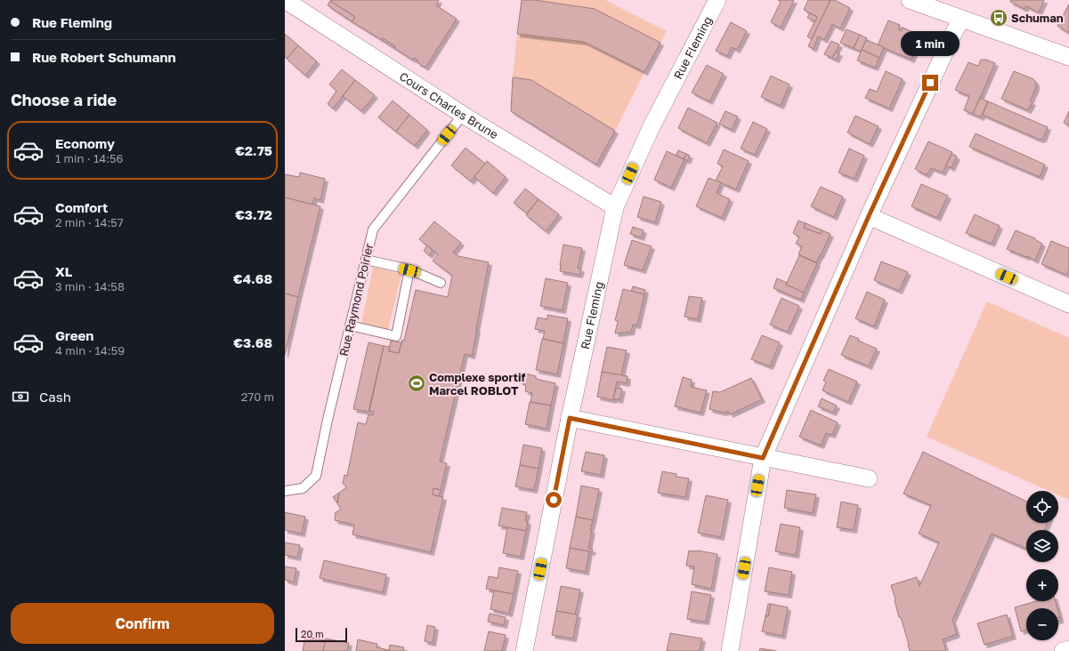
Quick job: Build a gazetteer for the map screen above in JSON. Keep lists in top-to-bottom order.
{
  "streets": {
    "street": ["Rue Fleming", "Cours Charles Brune"],
    "lane": ["Rue Raymond Poirier"]
  },
  "crossings": [
    ["Rue Fleming", "Cours Charles Brune"],
    ["Cours Charles Brune", "Rue Raymond Poirier"]
  ],
  "places": {
    "bus stop": ["Schuman"],
    "sports": ["Complexe sportif Marcel ROBLOT"]
  },
  "scale_bar": "20 m",
  "page": {
    "banner": ["Rue Fleming", "Rue Robert Schumann"],
    "bubble": "1 min",
    "heading": "Choose a ride",
    "list": [
      {
        "name": "Economy",
        "note": "1 min · 14:56",
        "value": "€2.75"
      },
      {
        "name": "Comfort",
        "note": "2 min · 14:57",
        "value": "€3.72"
      },
      {
        "name": "XL",
        "note": "3 min · 14:58",
        "value": "€4.68"
      },
      {
        "name": "Green",
        "note": "4 min · 14:59",
        "value": "€3.68"
      }
    ],
    "pay": ["Cash", "270 m"],
    "map_buttons": ["+", "−"],
    "buttons": "Confirm",
    "scale": "20 m"
  }
}
